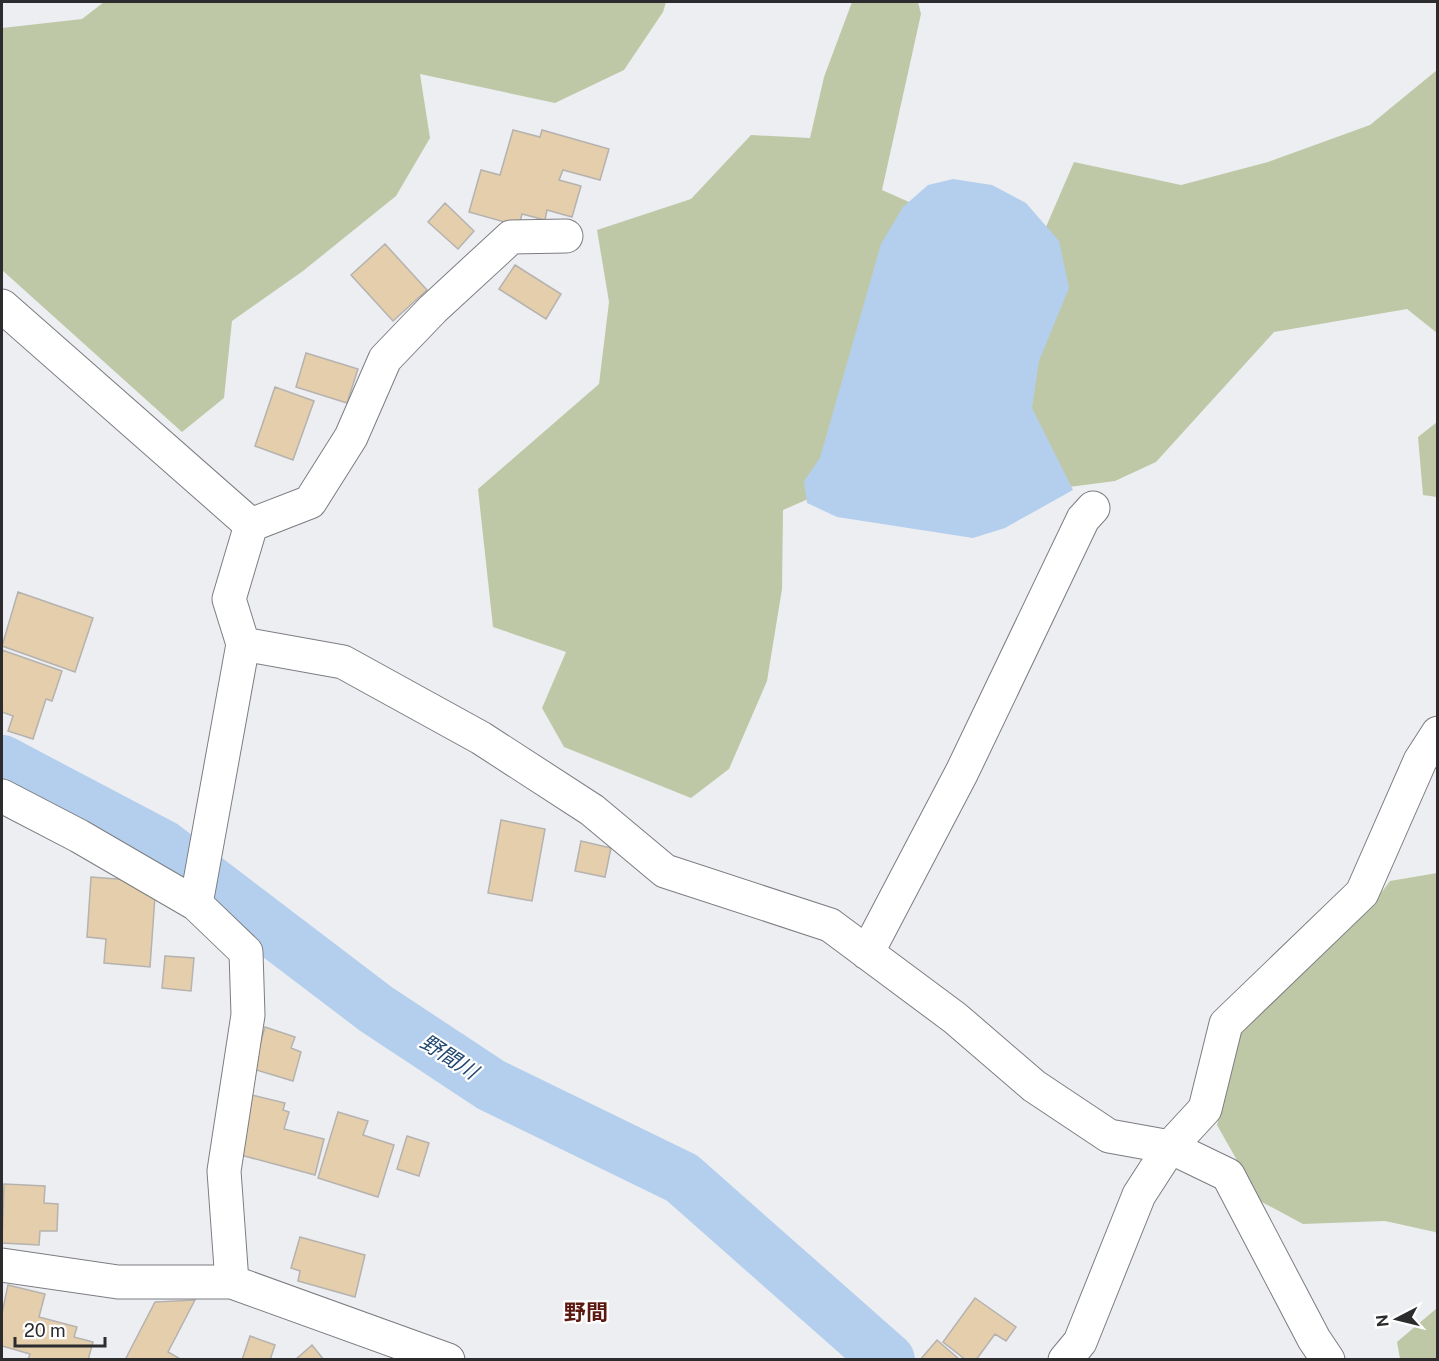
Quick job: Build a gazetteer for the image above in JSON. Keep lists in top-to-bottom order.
{
  "districts": ["野間"],
  "water": ["野間川"],
  "scale_bar": "20 m",
  "north": "left"
}
